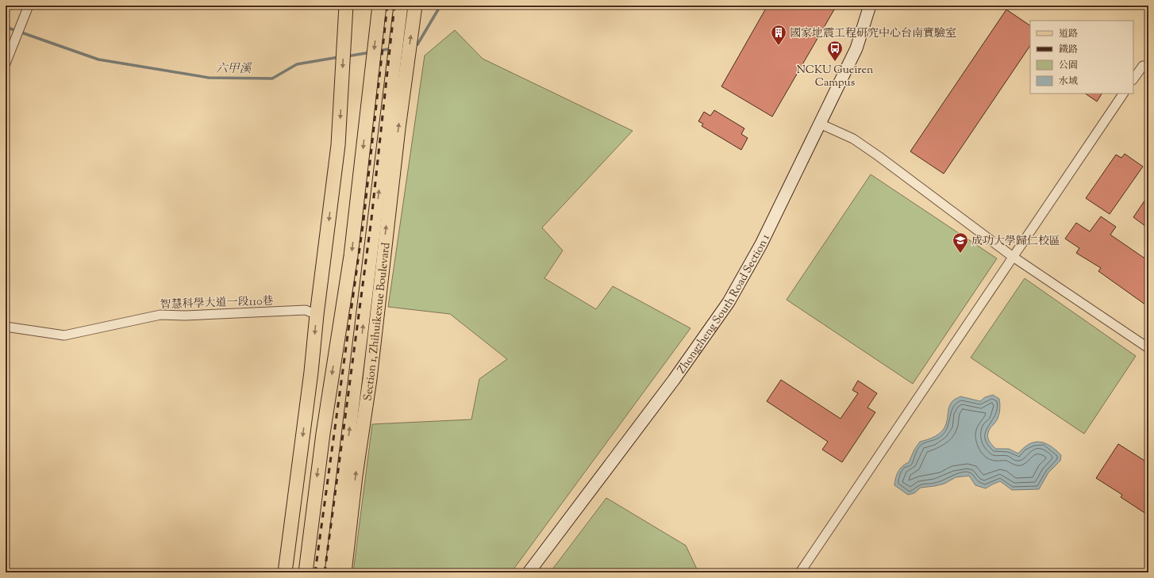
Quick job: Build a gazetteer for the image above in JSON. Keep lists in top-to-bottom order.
{
  "streets": {
    "main road": ["Section 1, Zhihuikexue Boulevard"],
    "street": ["智慧科學大道一段110巷", "Zhongzheng South Road Section 1"]
  },
  "water": ["六甲溪"],
  "places": {
    "building": ["國家地震工程研究中心台南實驗室"],
    "bus stop": ["NCKU Gueiren Campus"],
    "school or university": ["成功大學歸仁校區"]
  },
  "legend": [
    "道路",
    "鐵路",
    "公園",
    "水域"
  ]
}
